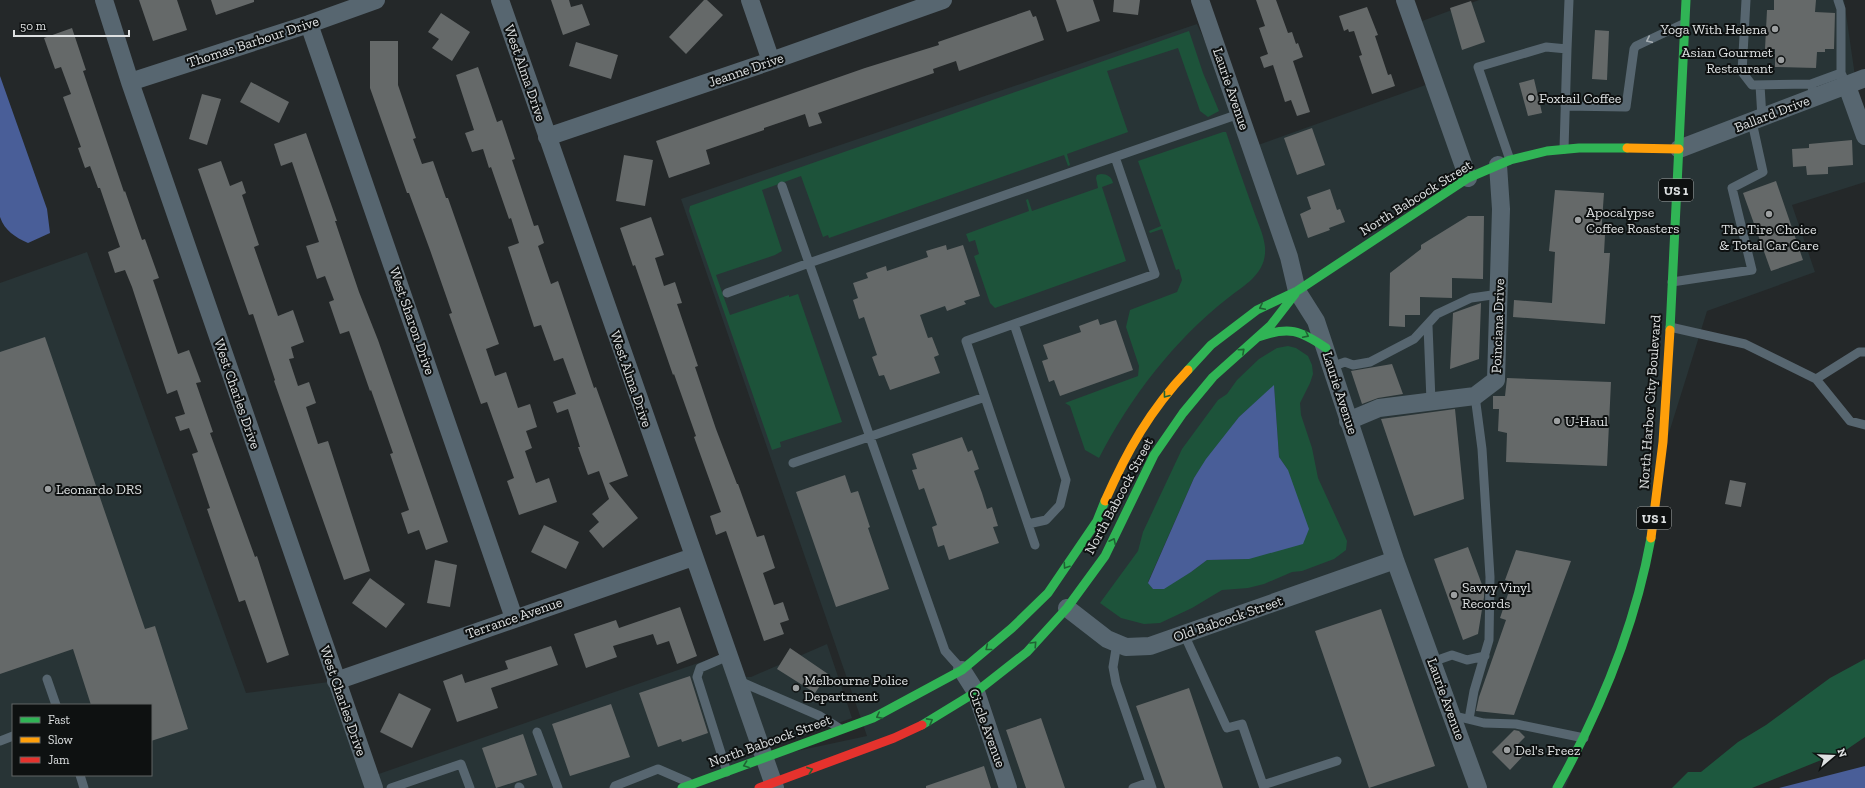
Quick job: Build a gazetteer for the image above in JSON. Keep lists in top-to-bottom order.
{
  "streets": {
    "main road": ["US 1", "North Babcock Street", "North Harbor City Boulevard"],
    "street": [
      "Thomas Barbour Drive",
      "Jeanne Drive",
      "West Alma Drive",
      "Laurie Avenue",
      "Ballard Drive",
      "West Sharon Drive",
      "Poinciana Drive",
      "West Charles Drive",
      "Terrance Avenue",
      "Old Babcock Street",
      "Circle Avenue"
    ]
  },
  "crossings": [
    ["Thomas Barbour Drive", "West Sharon Drive"],
    ["Thomas Barbour Drive", "West Charles Drive"],
    ["Jeanne Drive", "West Alma Drive"],
    ["West Alma Drive", "North Babcock Street"],
    ["West Alma Drive", "Terrance Avenue"],
    ["Laurie Avenue", "North Babcock Street"],
    ["Laurie Avenue", "Poinciana Drive"],
    ["Laurie Avenue", "Old Babcock Street"],
    ["Ballard Drive", "North Babcock Street"],
    ["Ballard Drive", "North Harbor City Boulevard"],
    ["North Babcock Street", "Poinciana Drive"],
    ["North Babcock Street", "North Harbor City Boulevard"],
    ["North Babcock Street", "Old Babcock Street"],
    ["North Babcock Street", "Circle Avenue"],
    ["West Sharon Drive", "Terrance Avenue"],
    ["West Charles Drive", "Terrance Avenue"]
  ],
  "places": [
    "Yoga With Helena",
    "Asian Gourmet Restaurant",
    "Foxtail Coffee",
    "The Tire Choice & Total Car Care",
    "Apocalypse Coffee Roasters",
    "U-Haul",
    "Leonardo DRS",
    "Savvy Vinyl Records",
    "Melbourne Police Department",
    "Del's Freez"
  ],
  "legend": ["Fast", "Slow", "Jam"],
  "scale_bar": "50 m",
  "north": "right"
}
